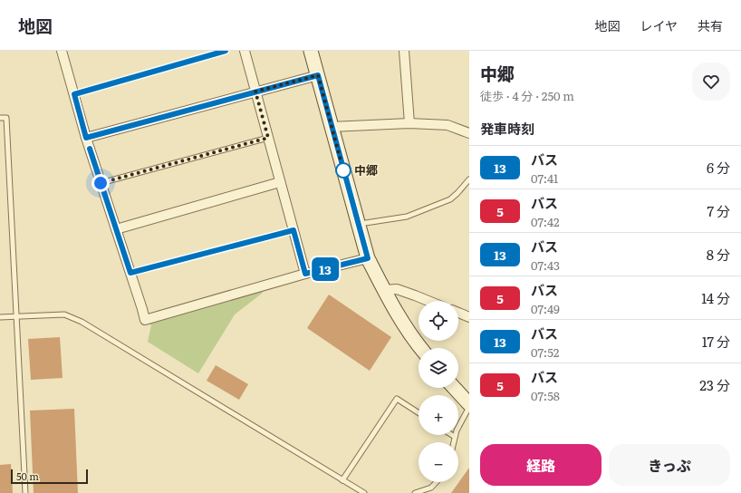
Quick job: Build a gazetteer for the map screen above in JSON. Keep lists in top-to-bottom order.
{
  "places": ["中郷"],
  "lines": ["bus line 13"],
  "scale_bar": "50 m",
  "page": {
    "header": "地図",
    "nav": ["地図", "レイヤ", "共有"],
    "on_map": "13",
    "heading": [
      ["中郷", "徒歩 · 4 分 · 250 m"],
      "発車時刻"
    ],
    "list": [
      {
        "mark": "13",
        "name": "バス",
        "note": "07:41",
        "value": "6 分"
      },
      {
        "mark": "5",
        "name": "バス",
        "note": "07:42",
        "value": "7 分"
      },
      {
        "mark": "13",
        "name": "バス",
        "note": "07:43",
        "value": "8 分"
      },
      {
        "mark": "5",
        "name": "バス",
        "note": "07:49",
        "value": "14 分"
      },
      {
        "mark": "13",
        "name": "バス",
        "note": "07:52",
        "value": "17 分"
      },
      {
        "mark": "5",
        "name": "バス",
        "note": "07:58",
        "value": "23 分"
      }
    ],
    "map_buttons": ["+", "−"],
    "buttons": ["経路", "きっぷ"],
    "scale": "50 m"
  }
}
